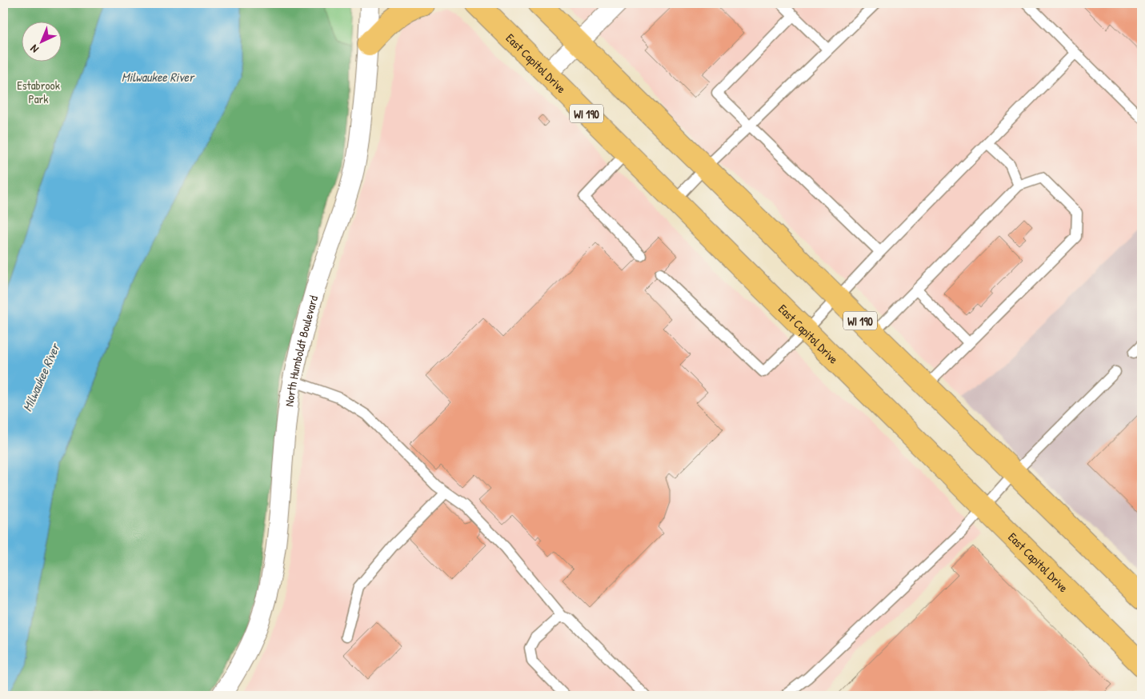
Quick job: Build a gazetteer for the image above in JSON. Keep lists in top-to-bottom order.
{
  "streets": {
    "main road": ["East Capitol Drive", "WI 190"],
    "street": ["North Humboldt Boulevard"]
  },
  "water": ["Milwaukee River"],
  "parks": ["Estabrook Park"],
  "north": "bottom left"
}
